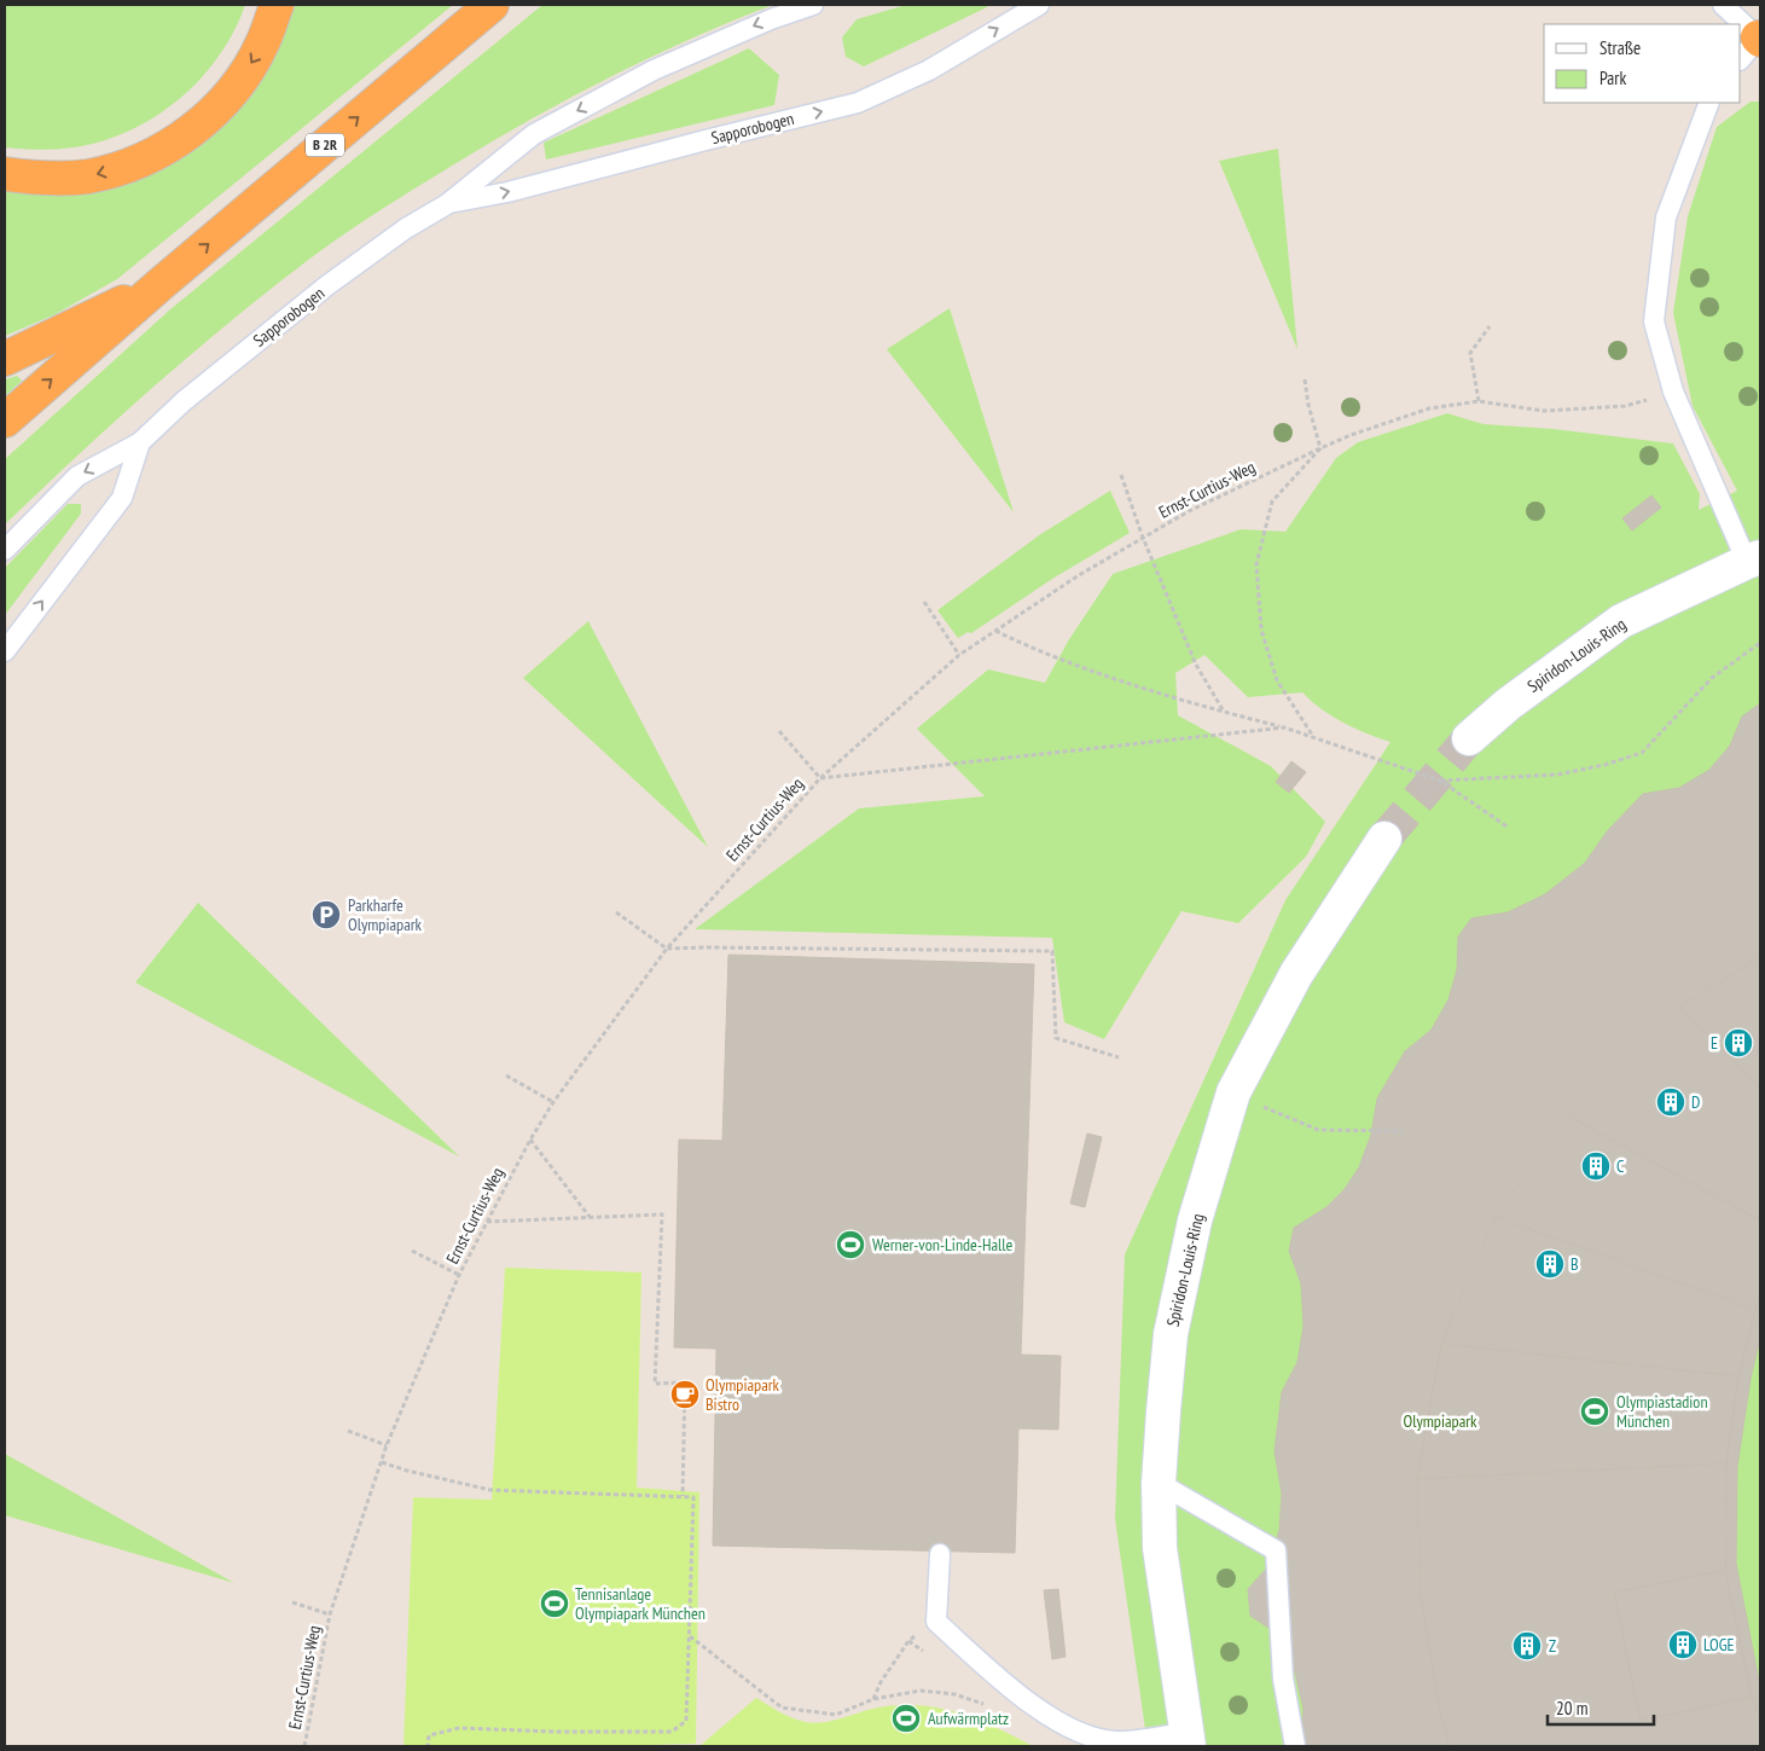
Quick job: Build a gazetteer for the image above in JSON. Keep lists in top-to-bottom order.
{
  "streets": {
    "highway": ["B 2R"],
    "street": ["Spiridon-Louis-Ring"],
    "lane": ["Sapporobogen"],
    "path": ["Ernst-Curtius-Weg"]
  },
  "parks": ["Olympiapark"],
  "places": {
    "parking": ["Parkharfe Olympiapark"],
    "building": [
      "E",
      "D",
      "C",
      "B",
      "LOGE",
      "Z"
    ],
    "sports": [
      "Werner-von-Linde-Halle",
      "Olympiastadion München",
      "Tennisanlage Olympiapark München",
      "Aufwärmplatz"
    ],
    "cafe": ["Olympiapark Bistro"]
  },
  "legend": ["Straße", "Park"],
  "scale_bar": "20 m"
}
